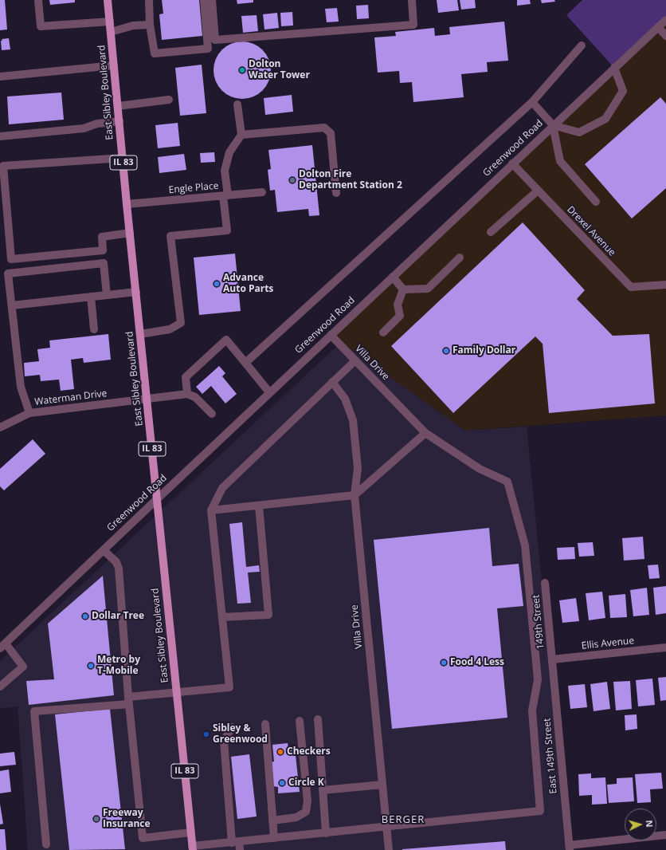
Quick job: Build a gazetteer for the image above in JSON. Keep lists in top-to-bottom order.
{
  "streets": {
    "main road": ["East Sibley Boulevard", "IL 83"],
    "street": [
      "Greenwood Road",
      "Engle Place",
      "Drexel Avenue",
      "Villa Drive",
      "Waterman Drive",
      "149th Street",
      "Ellis Avenue",
      "East 149th Street"
    ]
  },
  "crossings": [
    ["East Sibley Boulevard", "Greenwood Road"],
    ["East Sibley Boulevard", "Engle Place"],
    ["East Sibley Boulevard", "Waterman Drive"],
    ["Greenwood Road", "Drexel Avenue"],
    ["Greenwood Road", "Villa Drive"],
    ["149th Street", "Ellis Avenue"],
    ["149th Street", "East 149th Street"],
    ["Ellis Avenue", "East 149th Street"]
  ],
  "districts": ["BERGER"],
  "places": [
    "Dolton Water Tower",
    "Dolton Fire Department Station 2",
    "Advance Auto Parts",
    "Family Dollar",
    "Dollar Tree",
    "Food 4 Less",
    "Metro by T-Mobile",
    "Sibley & Greenwood",
    "Checkers",
    "Circle K",
    "Freeway Insurance"
  ],
  "north": "right"
}
